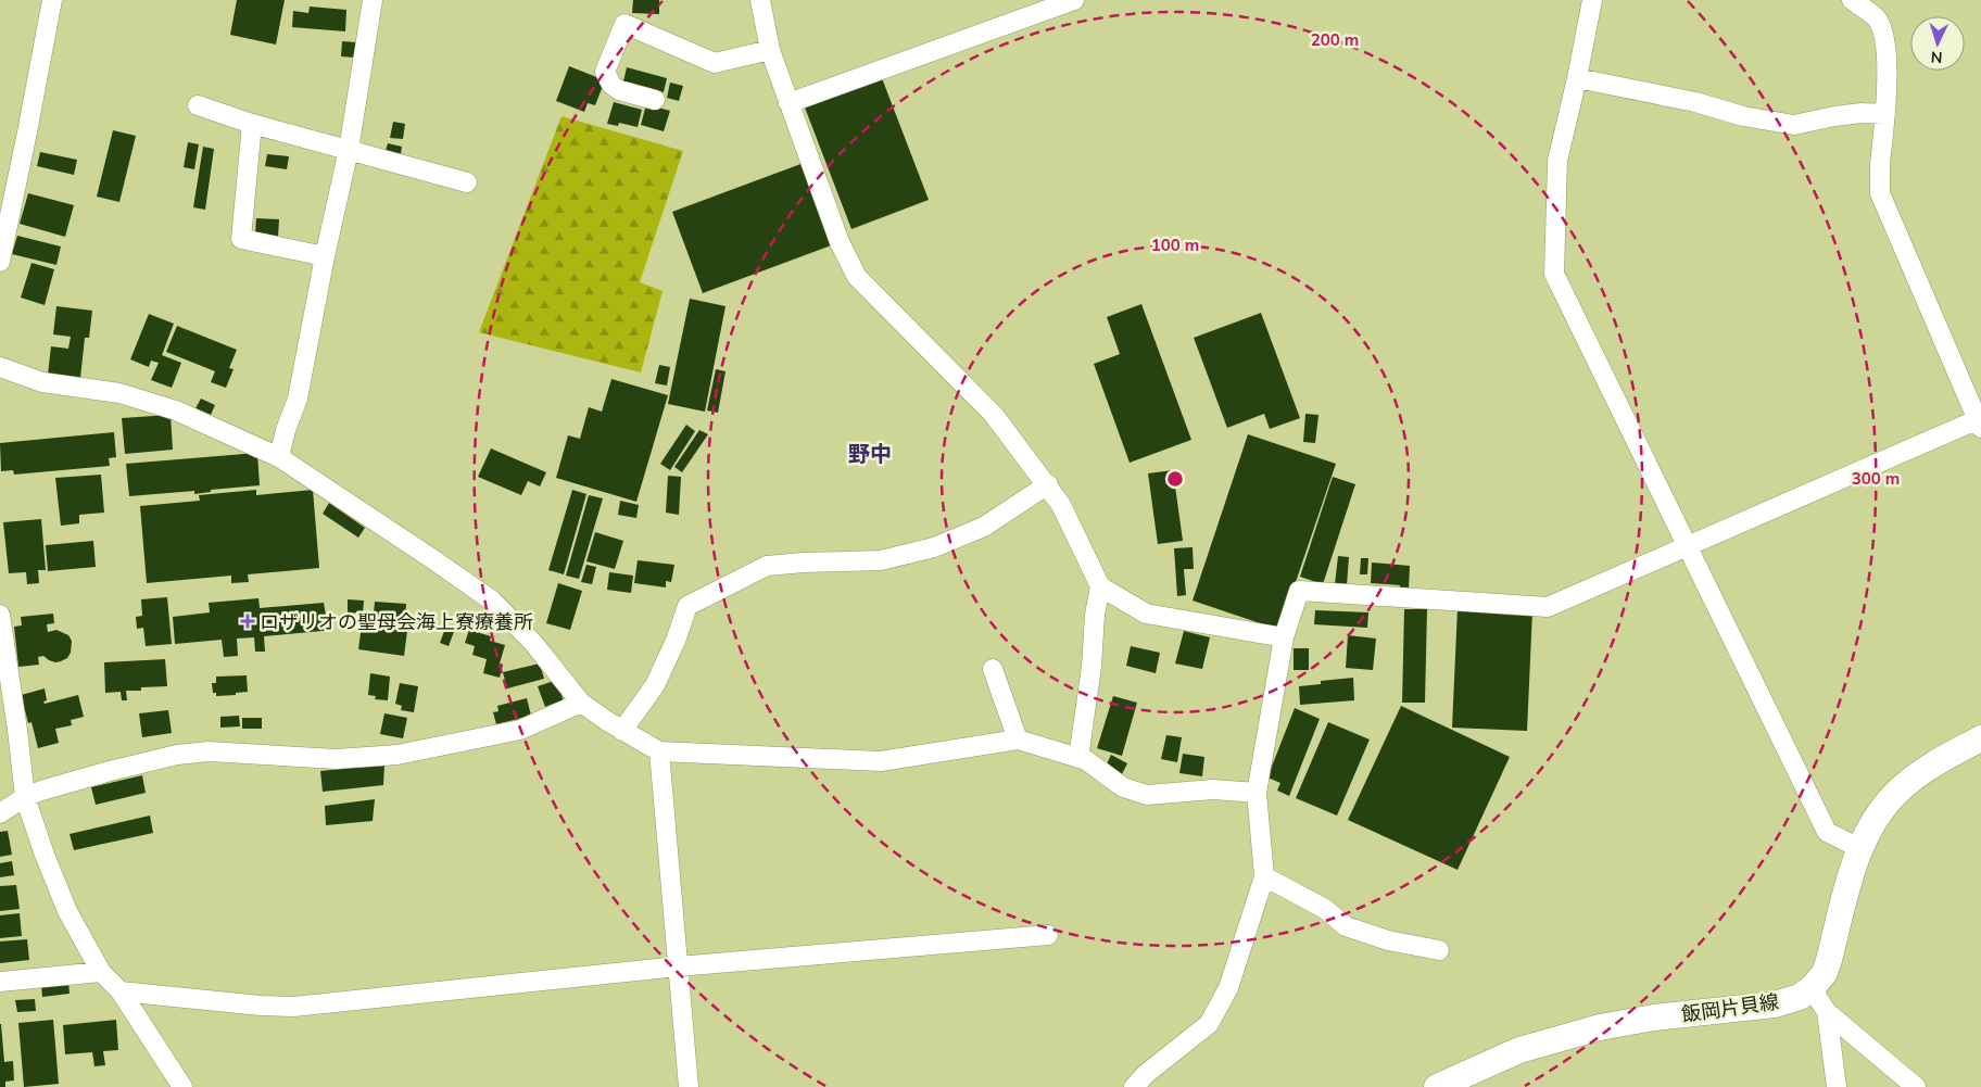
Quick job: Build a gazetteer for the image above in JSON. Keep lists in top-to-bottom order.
{
  "streets": {
    "main road": ["飯岡片貝線"]
  },
  "districts": ["野中"],
  "places": {
    "health": ["ロザリオの聖母会海上寮療養所"]
  },
  "north": "bottom",
  "rings": ["200 m", "100 m", "300 m"]
}
